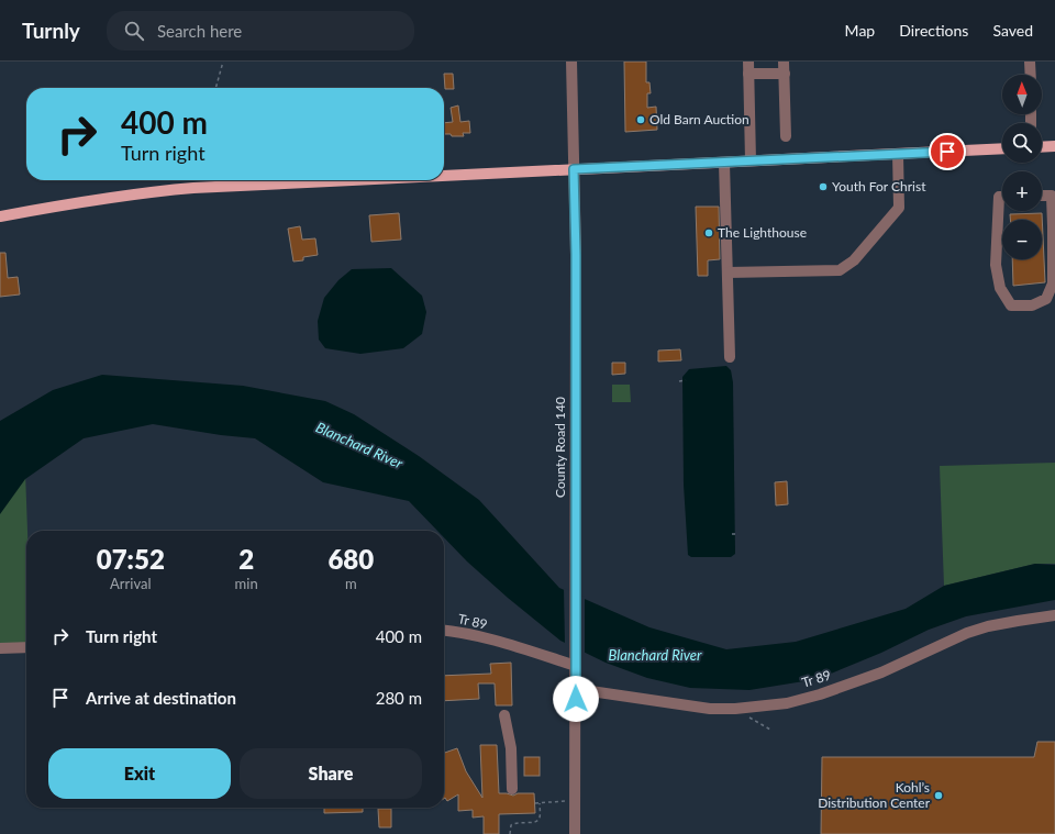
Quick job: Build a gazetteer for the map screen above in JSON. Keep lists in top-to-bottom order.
{
  "streets": {
    "street": ["County Road 140", "Tr 89"]
  },
  "crossings": [
    ["County Road 140", "Tr 89"]
  ],
  "water": ["Blanchard River"],
  "places": [
    "Old Barn Auction",
    "Youth For Christ",
    "The Lighthouse",
    "Kohl’s Distribution Center"
  ],
  "north": "top",
  "page": {
    "header": "Turnly",
    "search": "Search here",
    "nav": ["Map", "Directions", "Saved"],
    "map_buttons": ["+", "−"],
    "turn": ["400 m", "Turn right"],
    "eta": [
      "07:52",
      "Arrival",
      "2",
      "min",
      "680",
      "m"
    ],
    "list": [
      {
        "name": "Turn right",
        "value": "400 m"
      },
      {
        "name": "Arrive at destination",
        "value": "280 m"
      }
    ],
    "buttons": ["Exit", "Share"]
  }
}
